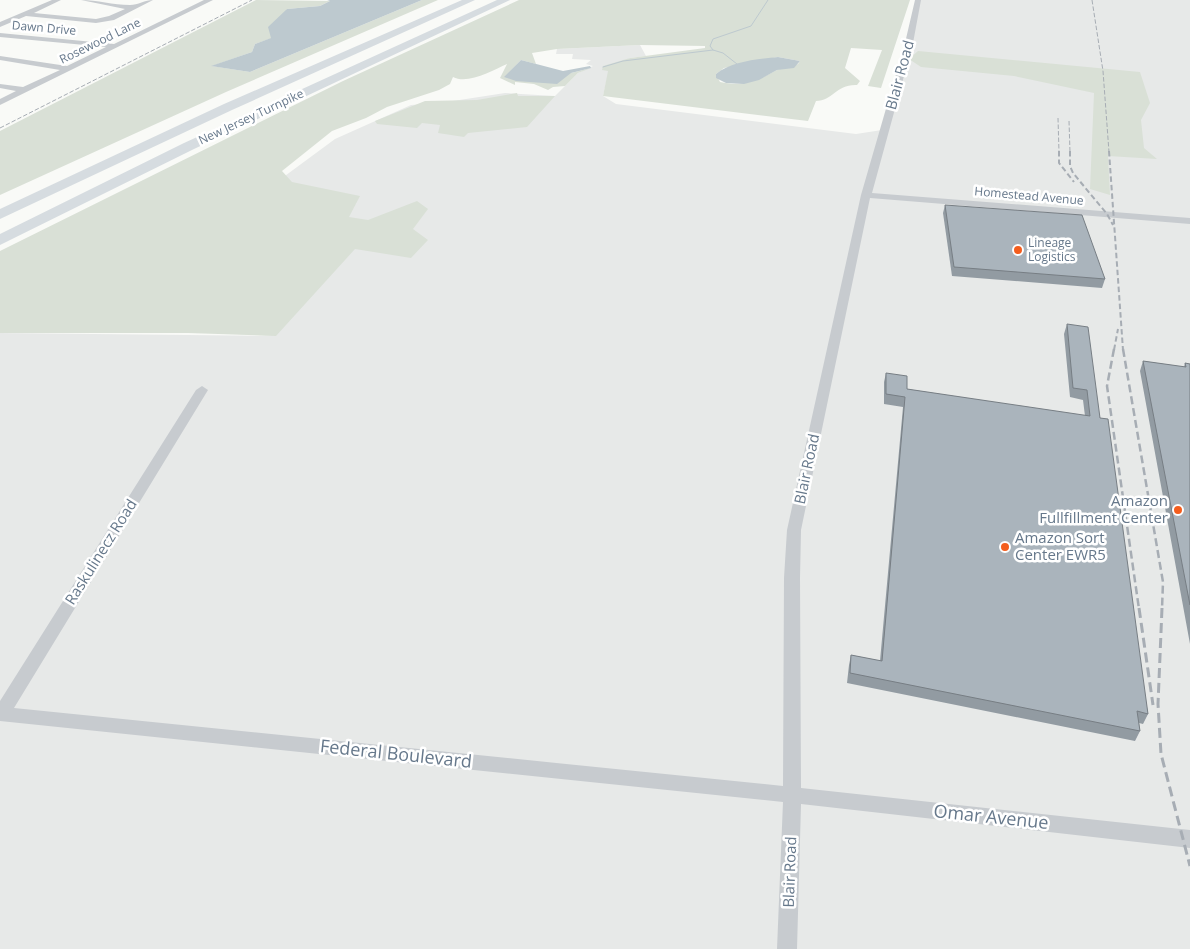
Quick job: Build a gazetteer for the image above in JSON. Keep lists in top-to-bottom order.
{
  "streets": {
    "highway": ["New Jersey Turnpike"],
    "street": [
      "Dawn Drive",
      "Rosewood Lane",
      "Blair Road",
      "Homestead Avenue",
      "Raskulinecz Road",
      "Federal Boulevard",
      "Omar Avenue"
    ]
  },
  "crossings": [
    ["Dawn Drive", "Rosewood Lane"],
    ["Blair Road", "Homestead Avenue"],
    ["Blair Road", "Federal Boulevard"],
    ["Blair Road", "Omar Avenue"],
    ["Raskulinecz Road", "Federal Boulevard"],
    ["Federal Boulevard", "Omar Avenue"]
  ],
  "places": ["Lineage Logistics", "Amazon Fullfillment Center", "Amazon Sort Center EWR5"]
}
